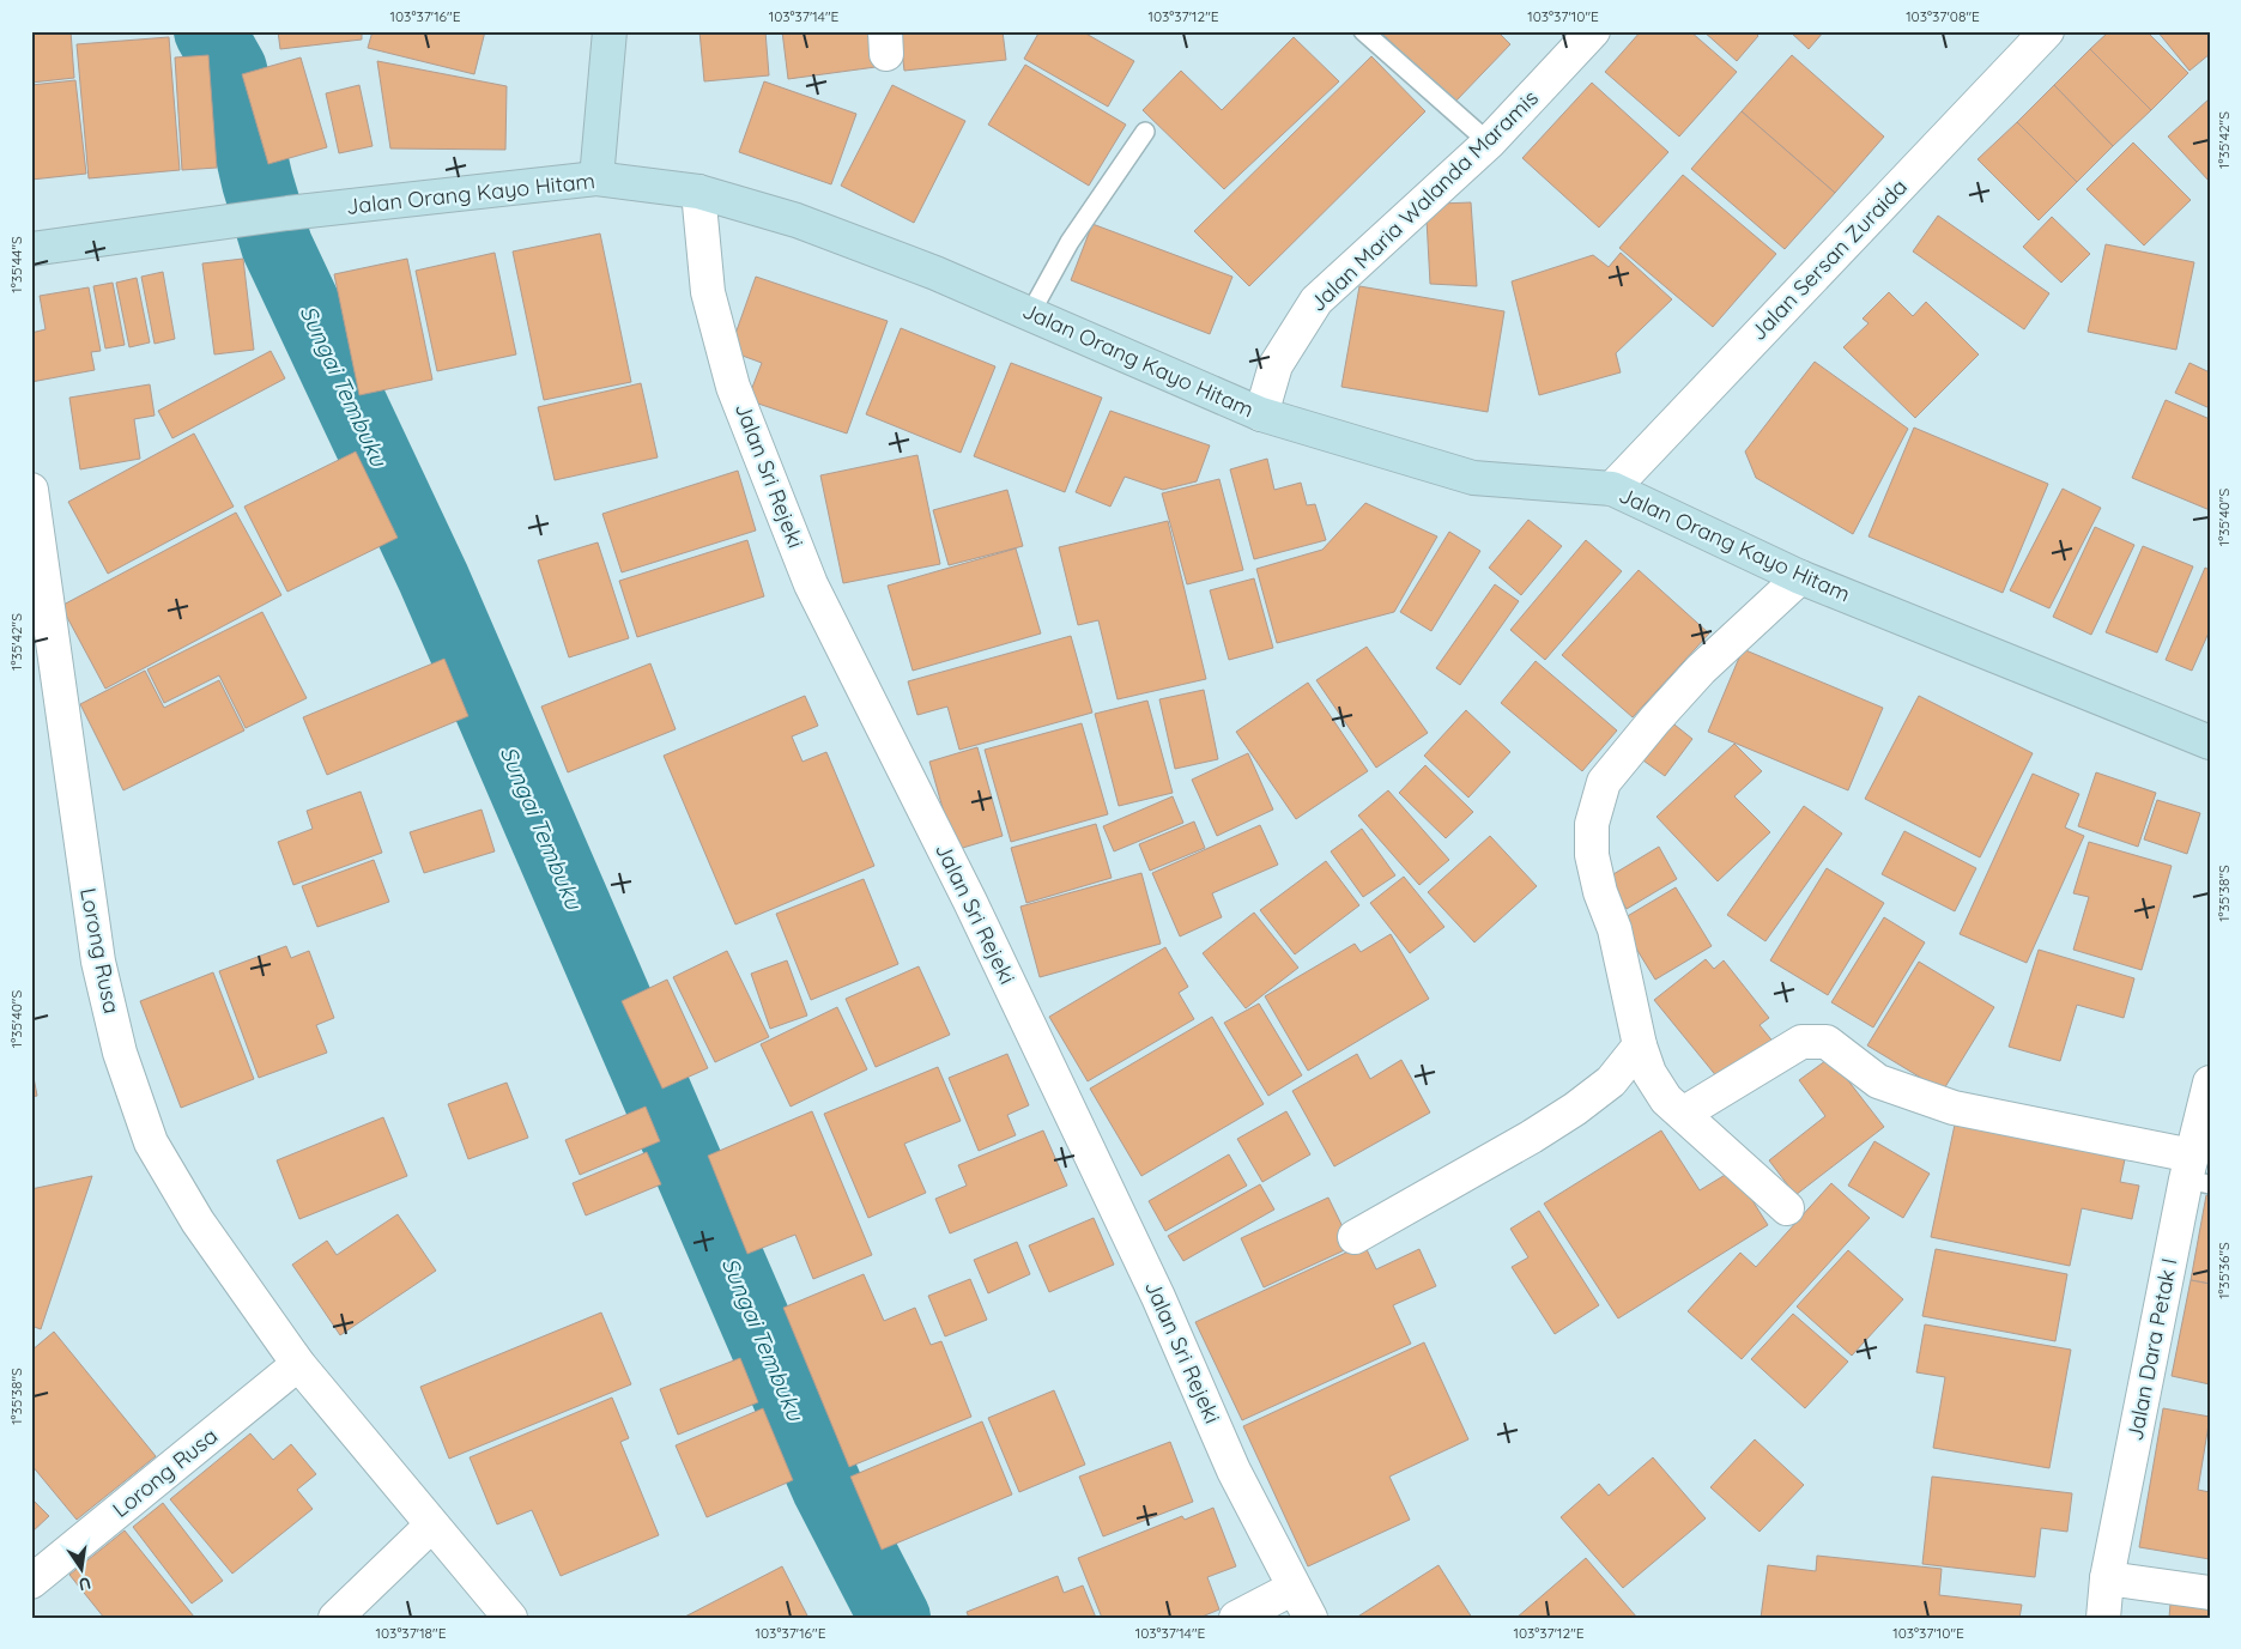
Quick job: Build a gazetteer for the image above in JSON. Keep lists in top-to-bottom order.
{
  "streets": {
    "main road": ["Jalan Orang Kayo Hitam"],
    "street": [
      "Jalan Maria Walanda Maramis",
      "Jalan Sersan Zuraida",
      "Jalan Sri Rejeki",
      "Lorong Rusa",
      "Jalan Dara Petak I"
    ]
  },
  "crossings": [
    ["Jalan Orang Kayo Hitam", "Jalan Maria Walanda Maramis"],
    ["Jalan Orang Kayo Hitam", "Jalan Sersan Zuraida"],
    ["Jalan Orang Kayo Hitam", "Jalan Sri Rejeki"]
  ],
  "water": ["Sungai Tembuku"],
  "north": "bottom",
  "coordinates": [
    "103°37'16\"E",
    "103°37'14\"E",
    "103°37'12\"E",
    "103°37'10\"E",
    "103°37'08\"E",
    "1°35'42\"S",
    "1°35'44\"S",
    "1°35'40\"S",
    "1°35'38\"S",
    "1°35'36\"S",
    "103°37'18\"E"
  ]
}
